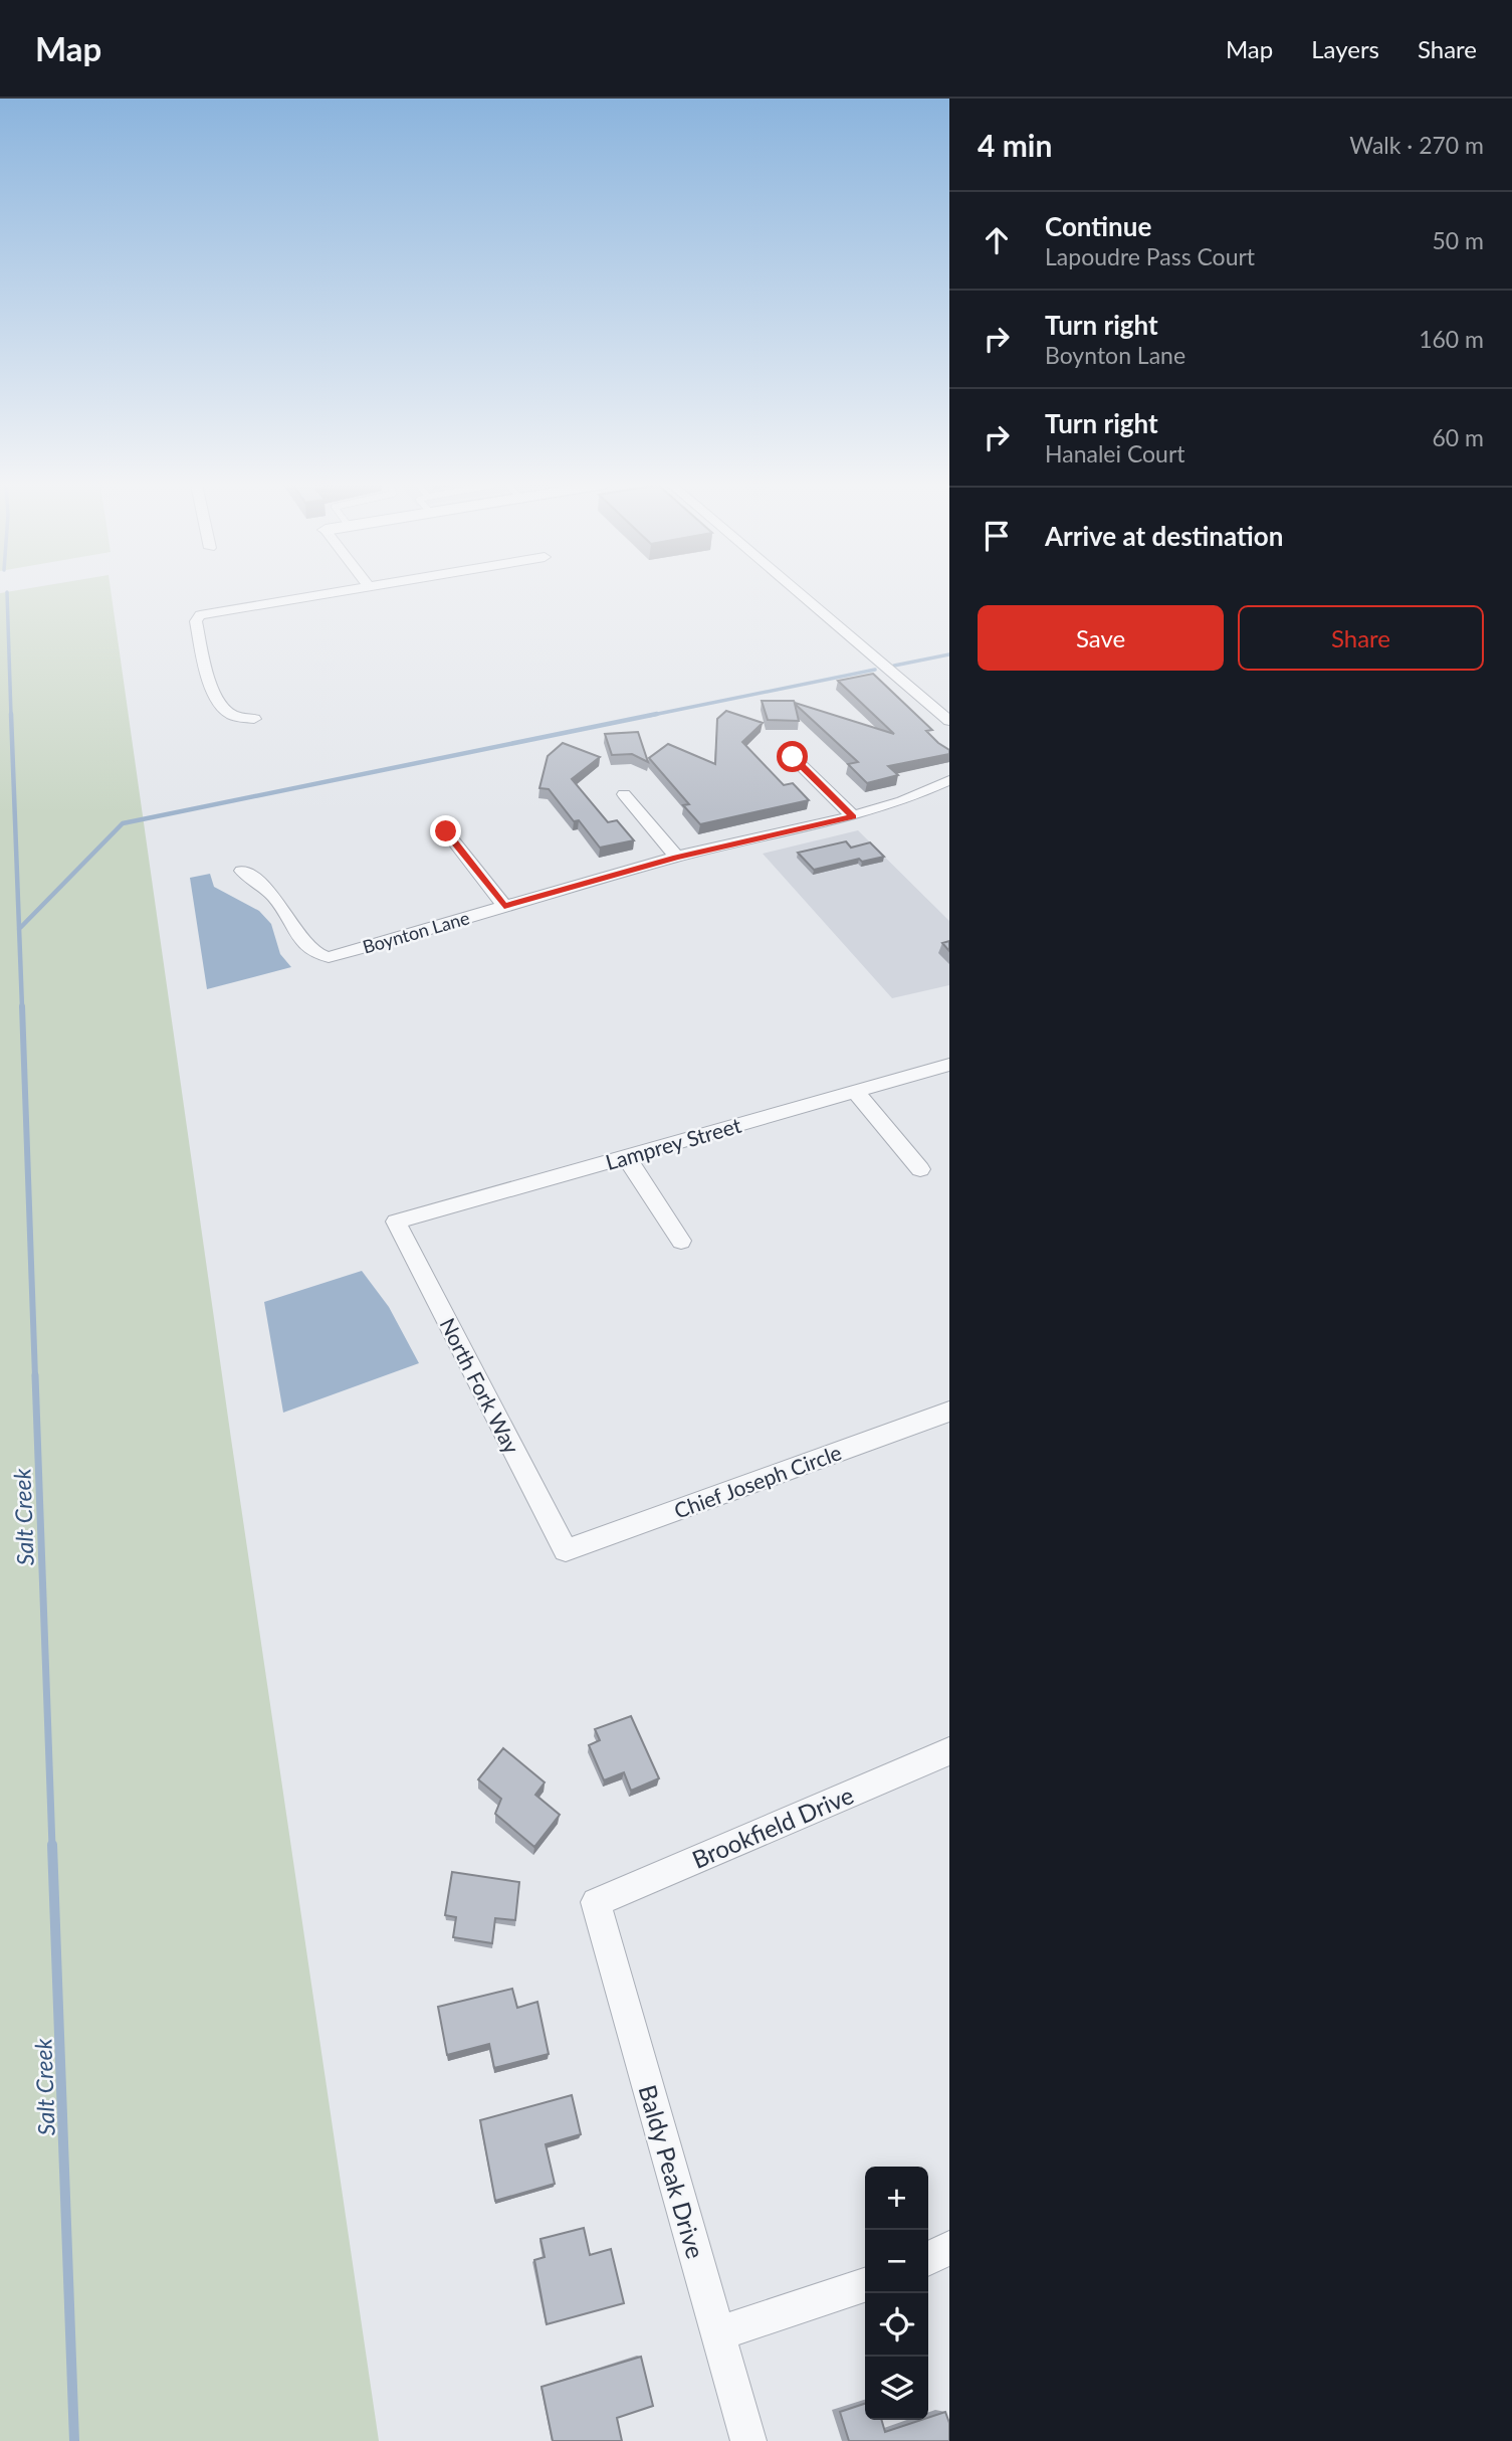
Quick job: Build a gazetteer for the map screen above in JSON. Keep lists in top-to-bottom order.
{
  "streets": {
    "street": [
      "Boynton Lane",
      "Lamprey Street",
      "North Fork Way",
      "Chief Joseph Circle",
      "Brookfield Drive",
      "Baldy Peak Drive"
    ]
  },
  "crossings": [
    ["Lamprey Street", "North Fork Way"],
    ["North Fork Way", "Chief Joseph Circle"],
    ["Brookfield Drive", "Baldy Peak Drive"]
  ],
  "water": ["Salt Creek"],
  "page": {
    "header": "Map",
    "nav": ["Map", "Layers", "Share"],
    "heading": ["4 min", "Walk · 270 m"],
    "list": [
      ["Continue", "Lapoudre Pass Court", "50 m"],
      ["Turn right", "Boynton Lane", "160 m"],
      ["Turn right", "Hanalei Court", "60 m"],
      "Arrive at destination"
    ],
    "buttons": ["Save", "Share"],
    "map_buttons": ["+", "−"]
  }
}
